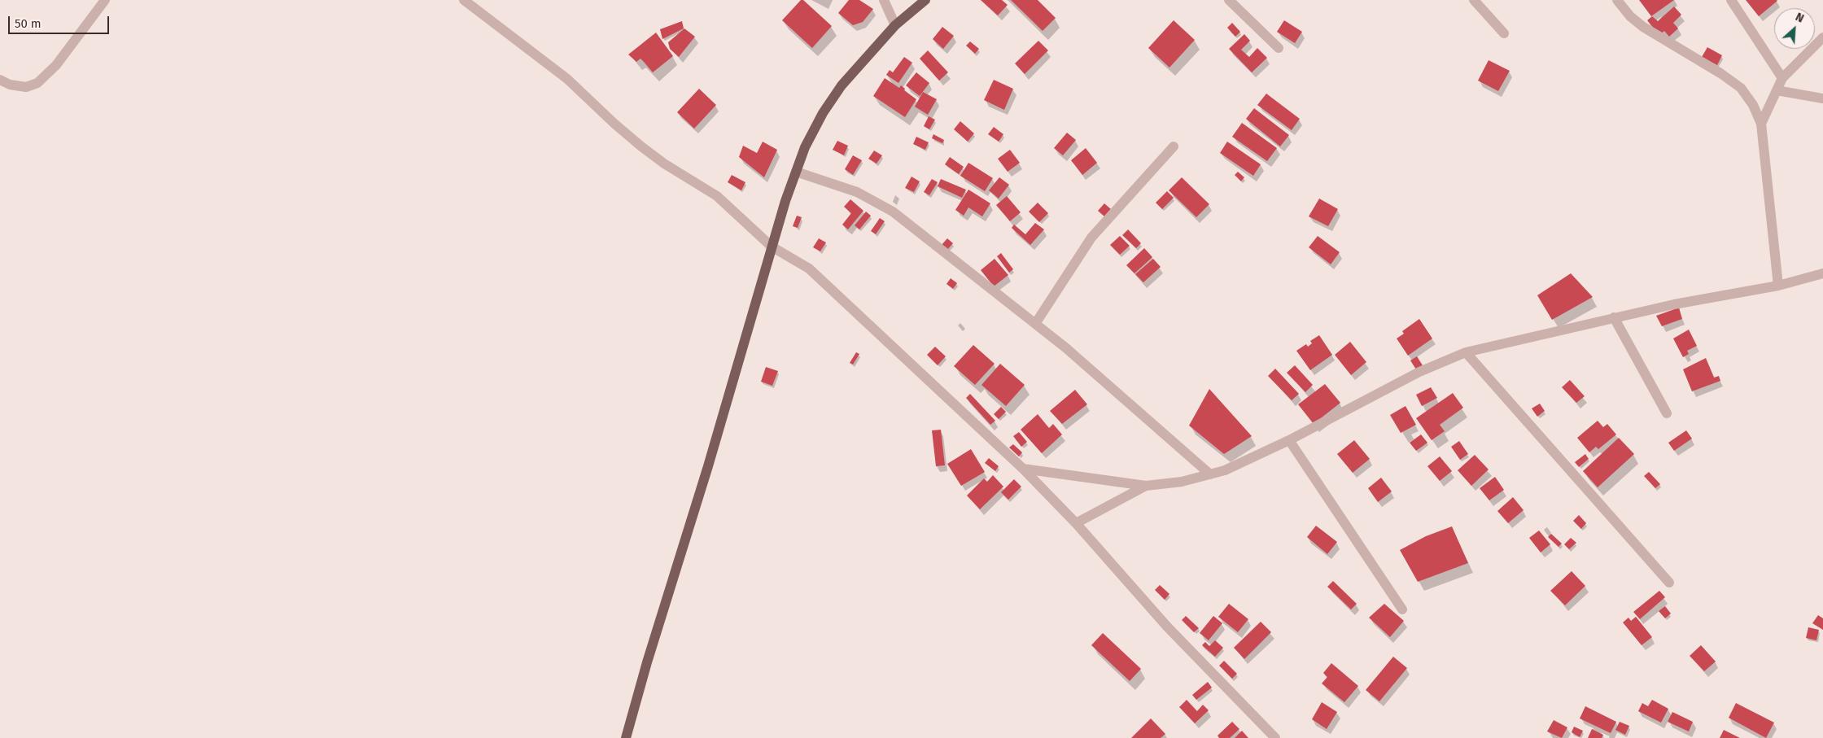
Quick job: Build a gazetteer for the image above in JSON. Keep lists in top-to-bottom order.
{
  "scale_bar": "50 m",
  "north": "top right"
}
